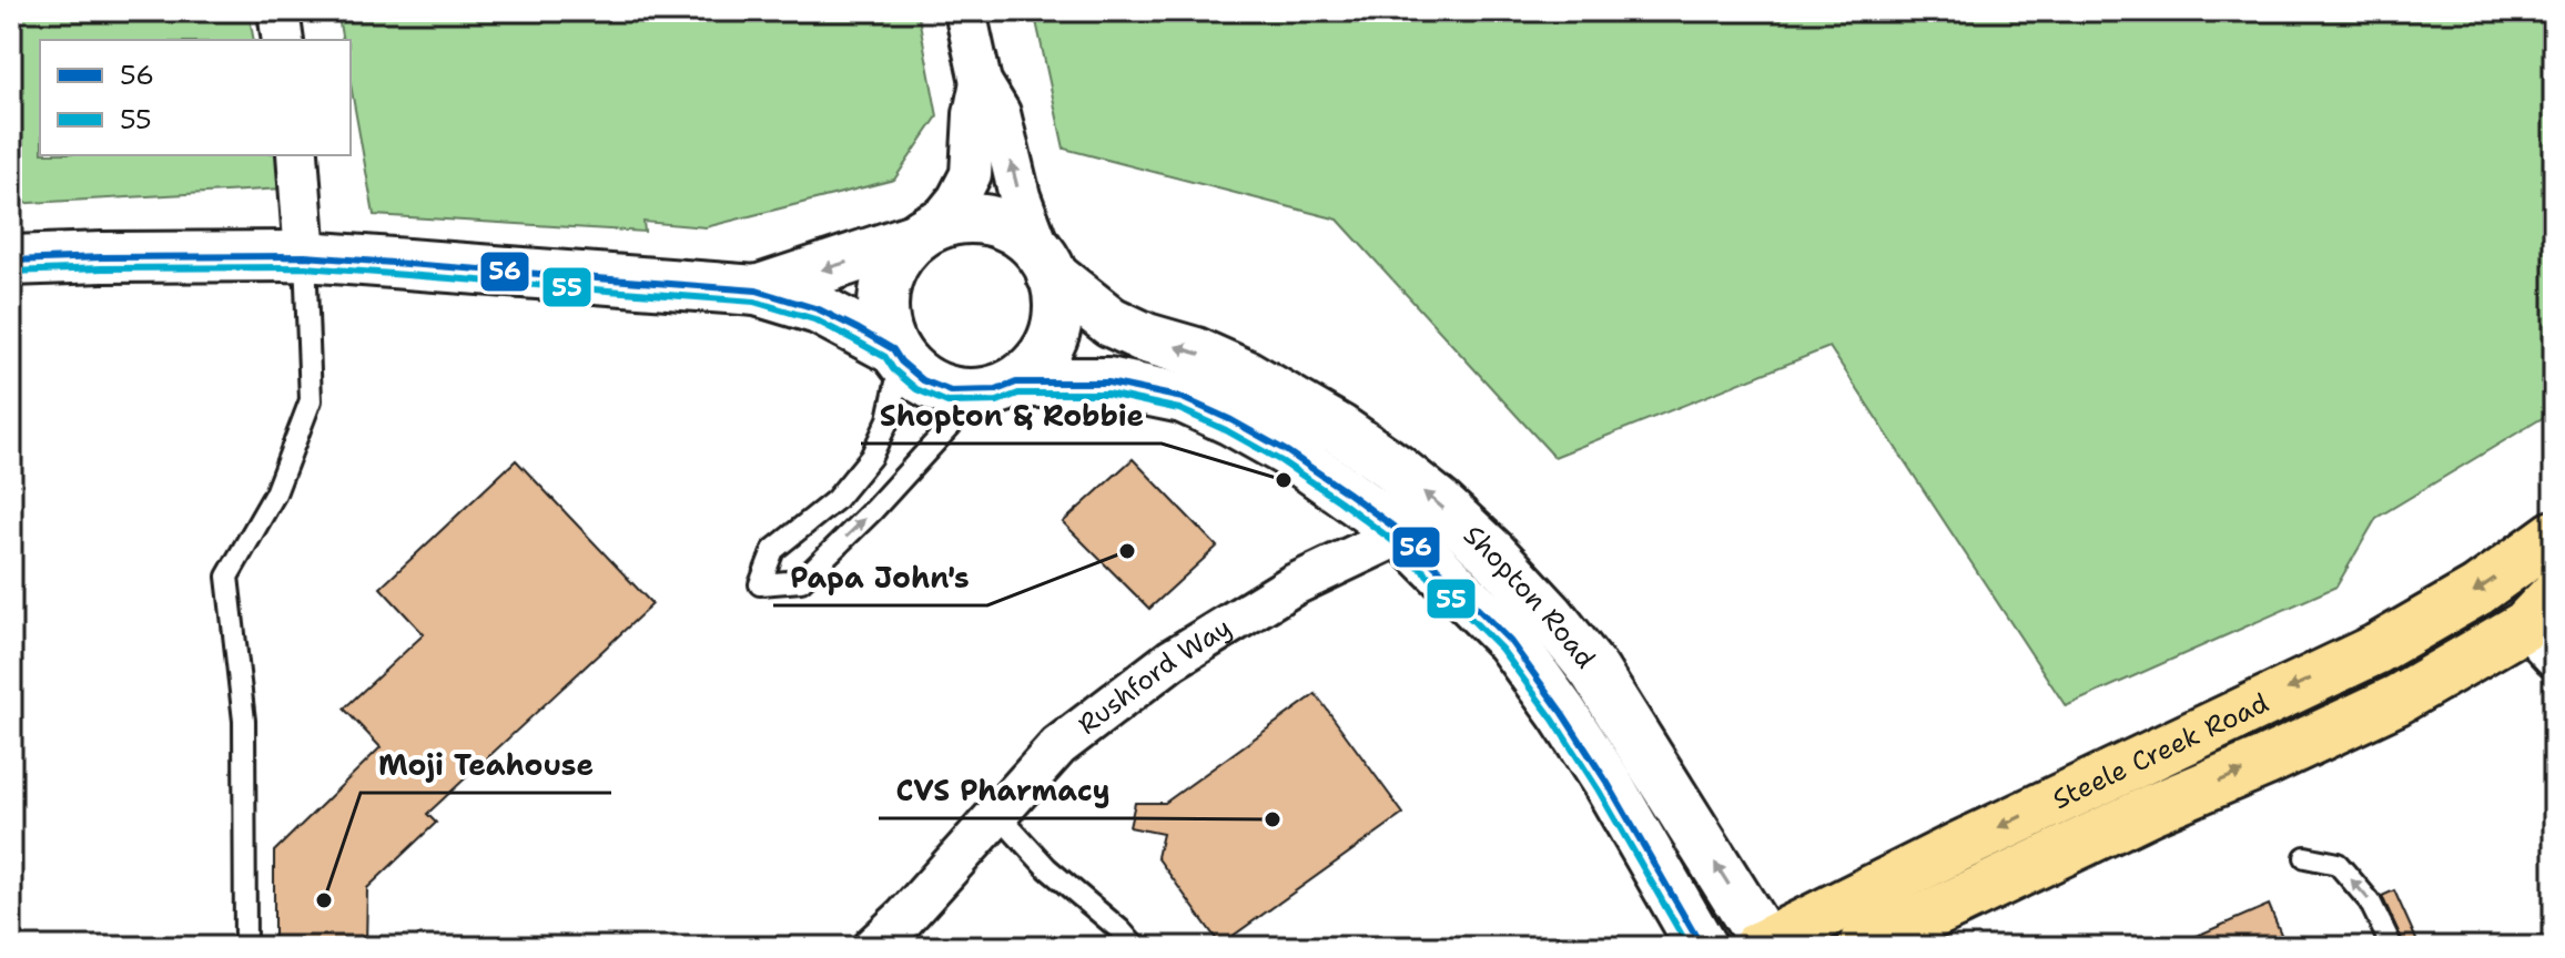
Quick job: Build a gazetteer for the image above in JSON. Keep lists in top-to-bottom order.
{
  "streets": {
    "main road": ["Steele Creek Road"],
    "street": ["Shopton Road", "Rushford Way"]
  },
  "crossings": [
    ["Shopton Road", "Rushford Way"],
    ["Shopton Road", "Steele Creek Road"]
  ],
  "places": [
    "Shopton & Robbie",
    "Papa John's",
    "CVS Pharmacy",
    "Moji Teahouse"
  ],
  "lines": ["transit line 56", "transit line 55"],
  "legend": ["56", "55"]
}
